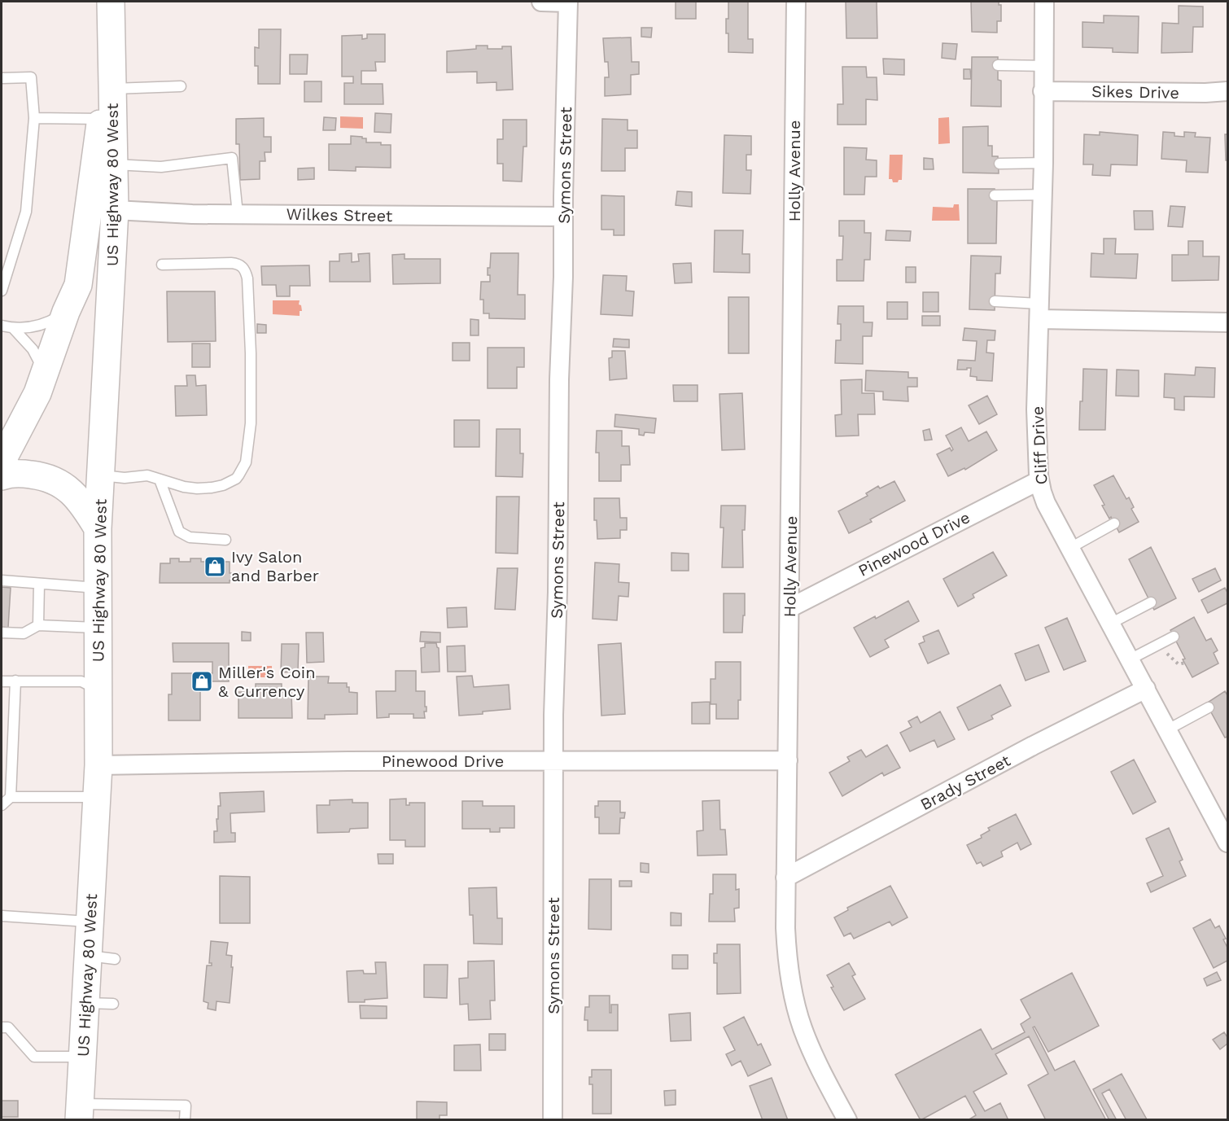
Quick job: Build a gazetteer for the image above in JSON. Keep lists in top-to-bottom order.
{
  "streets": {
    "main road": ["US Highway 80 West"],
    "street": [
      "Sikes Drive",
      "Symons Street",
      "Holly Avenue",
      "Wilkes Street",
      "Cliff Drive",
      "Pinewood Drive",
      "Brady Street"
    ]
  },
  "crossings": [
    ["Sikes Drive", "Cliff Drive"],
    ["Symons Street", "Wilkes Street"],
    ["Symons Street", "Pinewood Drive"],
    ["Holly Avenue", "Pinewood Drive"],
    ["Holly Avenue", "Brady Street"],
    ["US Highway 80 West", "Wilkes Street"],
    ["US Highway 80 West", "Pinewood Drive"],
    ["Cliff Drive", "Pinewood Drive"],
    ["Cliff Drive", "Brady Street"]
  ],
  "places": {
    "shop": ["Ivy Salon and Barber", "Miller's Coin & Currency"]
  }
}
